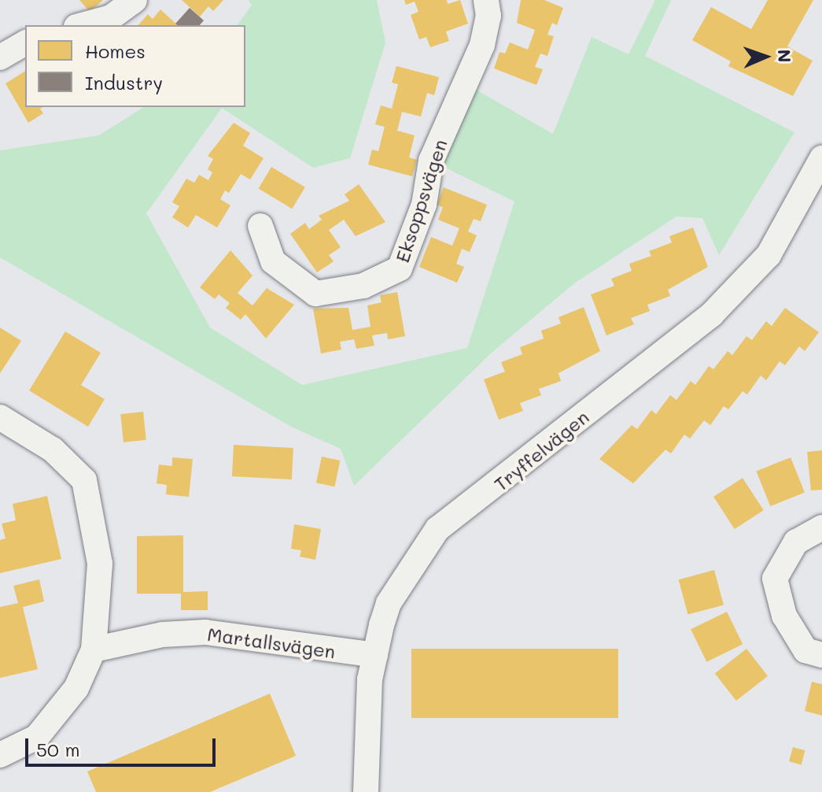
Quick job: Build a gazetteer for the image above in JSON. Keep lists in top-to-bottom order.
{
  "streets": {
    "street": ["Eksoppsvägen", "Tryffelvägen", "Martallsvägen"]
  },
  "crossings": [
    ["Tryffelvägen", "Martallsvägen"]
  ],
  "legend": ["Homes", "Industry"],
  "scale_bar": "50 m",
  "north": "right"
}
